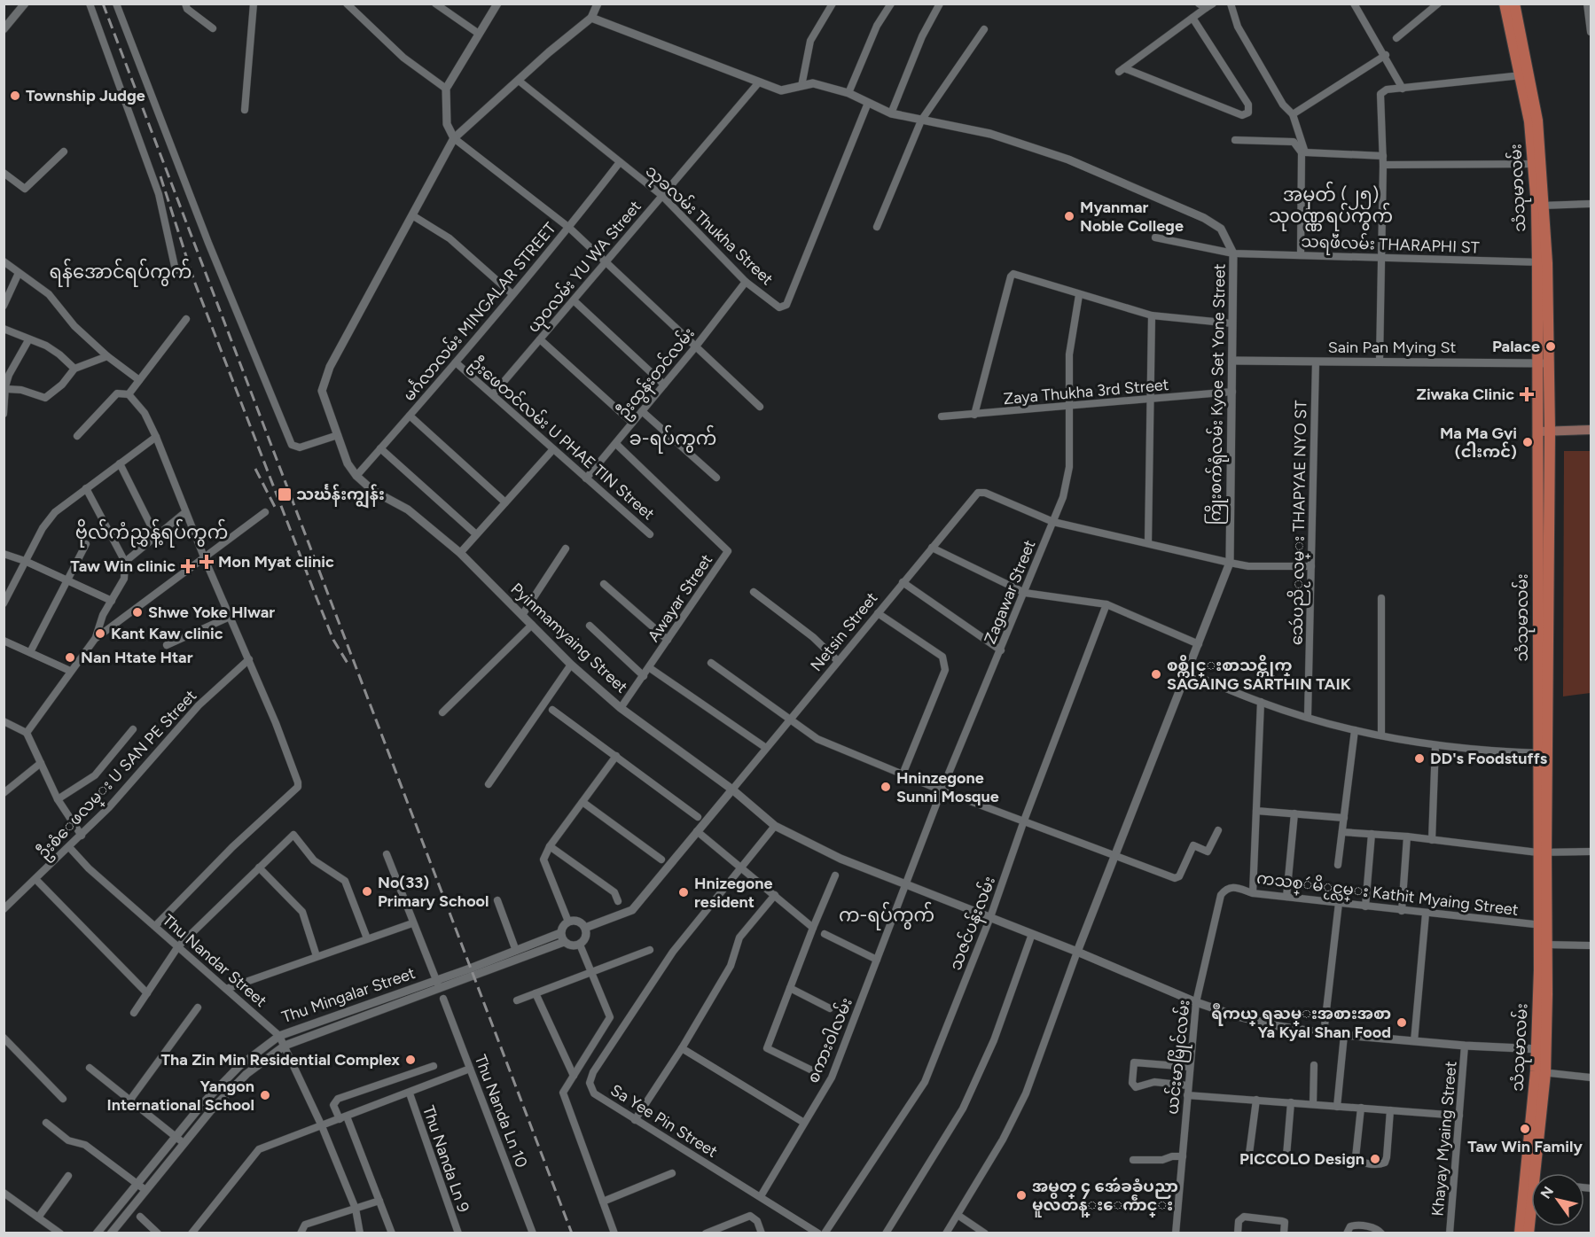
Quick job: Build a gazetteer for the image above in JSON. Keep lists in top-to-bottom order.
{
  "streets": {
    "main road": ["သံသုမာလမ်း"],
    "street": [
      "သုခလမ်း Thukha Street",
      "သရဖီလမ်း THARAPHI ST",
      "ယုဝလမ်း YU WA Street",
      "မင်္ဂလာလမ်း MINGALAR STREET",
      "Sain Pan Mying St",
      "ဦးထွန်းတင်လမ်း",
      "Zaya Thukha 3rd Street",
      "ကြိုးစက်ရုံလမ်း Kyoe Set Yone Street",
      "ဦးဖေတင်လမ်း U PHAE TIN Street",
      "သေဴပညိႂလမ္း THAPYAE NYO ST",
      "Zagawar Street",
      "Awayar Street",
      "Netsin Street",
      "Pyinmamyaing Street",
      "ဦးစံေဖလမ္း U SAN PE Street",
      "ကသစ္ဴမိႂင္လမ္း Kathit Myaing Street",
      "သဇင်ပန်းလမ်း",
      "Thu Nandar Street",
      "Thu Mingalar Street",
      "စကားဝါလမ်း",
      "ယင်းမာမြိုင်လမ်း",
      "Thu Nanda Ln 10",
      "Sa Yee Pin Street",
      "Khayay Myaing Street",
      "Thu Nanda Ln 9"
    ]
  },
  "crossings": [
    ["သံသုမာလမ်း", "သရဖီလမ်း THARAPHI ST"],
    ["သံသုမာလမ်း", "Sain Pan Mying St"],
    ["သံသုမာလမ်း", "Pyinmamyaing Street"],
    ["သံသုမာလမ်း", "ကသစ္ဴမိႂင္လမ္း Kathit Myaing Street"],
    ["သုခလမ်း Thukha Street", "ယုဝလမ်း YU WA Street"],
    ["သုခလမ်း Thukha Street", "မင်္ဂလာလမ်း MINGALAR STREET"],
    ["သုခလမ်း Thukha Street", "ဦးထွန်းတင်လမ်း"],
    ["သုခလမ်း Thukha Street", "ကြိုးစက်ရုံလမ်း Kyoe Set Yone Street"],
    ["သရဖီလမ်း THARAPHI ST", "ကြိုးစက်ရုံလမ်း Kyoe Set Yone Street"],
    ["ယုဝလမ်း YU WA Street", "ကြိုးစက်ရုံလမ်း Kyoe Set Yone Street"],
    ["ယုဝလမ်း YU WA Street", "ဦးဖေတင်လမ်း U PHAE TIN Street"],
    ["မင်္ဂလာလမ်း MINGALAR STREET", "ဦးဖေတင်လမ်း U PHAE TIN Street"],
    ["မင်္ဂလာလမ်း MINGALAR STREET", "Pyinmamyaing Street"],
    ["Sain Pan Mying St", "ကြိုးစက်ရုံလမ်း Kyoe Set Yone Street"],
    ["Sain Pan Mying St", "သေဴပညိႂလမ္း THAPYAE NYO ST"],
    ["ဦးထွန်းတင်လမ်း", "ဦးဖေတင်လမ်း U PHAE TIN Street"],
    ["ဦးထွန်းတင်လမ်း", "Awayar Street"],
    ["Zaya Thukha 3rd Street", "ကြိုးစက်ရုံလမ်း Kyoe Set Yone Street"],
    ["Zaya Thukha 3rd Street", "Zagawar Street"],
    ["ကြိုးစက်ရုံလမ်း Kyoe Set Yone Street", "Pyinmamyaing Street"],
    ["Zagawar Street", "Netsin Street"],
    ["Zagawar Street", "Pyinmamyaing Street"],
    ["Zagawar Street", "စကားဝါလမ်း"],
    ["Awayar Street", "Pyinmamyaing Street"],
    ["Netsin Street", "Pyinmamyaing Street"],
    ["Pyinmamyaing Street", "သဇင်ပန်းလမ်း"],
    ["Pyinmamyaing Street", "စကားဝါလမ်း"],
    ["Pyinmamyaing Street", "ယင်းမာမြိုင်လမ်း"],
    ["Pyinmamyaing Street", "Khayay Myaing Street"],
    ["ဦးစံေဖလမ္း U SAN PE Street", "Thu Nandar Street"],
    ["ကသစ္ဴမိႂင္လမ္း Kathit Myaing Street", "ယင်းမာမြိုင်လမ်း"],
    ["Thu Nandar Street", "Thu Mingalar Street"],
    ["စကားဝါလမ်း", "Sa Yee Pin Street"]
  ],
  "districts": [
    "အမှတ် (၂၅) သုဝဏ္ဏရပ်ကွက်",
    "ရန်အောင်ရပ်ကွက်",
    "ခ-ရပ်ကွက်",
    "ဗိုလ်ကံညွှန့်ရပ်ကွက်",
    "က-ရပ်ကွက်"
  ],
  "places": {
    "other": [
      "Township Judge",
      "Myanmar Noble College",
      "Palace",
      "Ma Ma Gyi (ငါးကင်)",
      "Shwe Yoke Hlwar",
      "Kant Kaw clinic",
      "Nan Htate Htar",
      "စစ္ကိုင္းစာသင္တိုက္ SAGAING SARTHIN TAIK",
      "DD's Foodstuffs",
      "Hninzegone Sunni Mosque",
      "No(33) Primary School",
      "Hnizegone resident",
      "ရဳကယ္ ရႀမ္းအစားအစာ Ya Kyal Shan Food",
      "Tha Zin Min Residential Complex",
      "Yangon International School",
      "Taw Win Family",
      "PICCOLO Design",
      "အမွတ္ ၄ အေဴခခံပညာ မူလတန္းေကဵာင္း"
    ],
    "health": ["Ziwaka Clinic", "Mon Myat clinic", "Taw Win clinic"],
    "transit": ["သင်္ဃန်းကျွန်း"]
  },
  "north": "top left"
}
